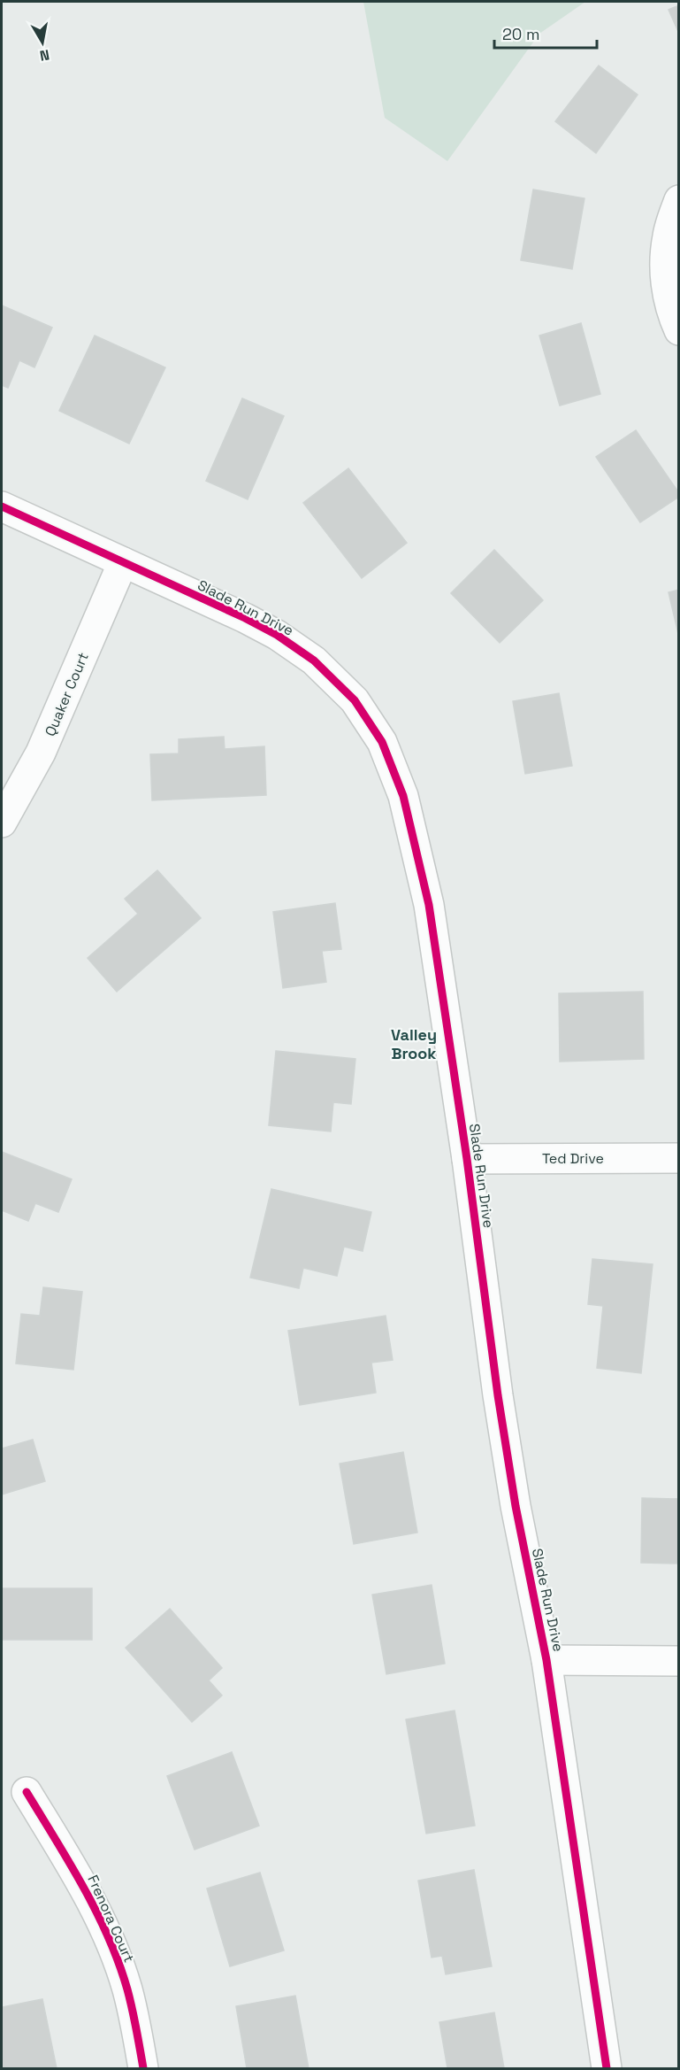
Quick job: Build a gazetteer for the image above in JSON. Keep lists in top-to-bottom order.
{
  "streets": {
    "street": [
      "Slade Run Drive",
      "Quaker Court",
      "Ted Drive",
      "Frenora Court"
    ]
  },
  "crossings": [
    ["Slade Run Drive", "Quaker Court"],
    ["Slade Run Drive", "Ted Drive"]
  ],
  "districts": ["Valley Brook"],
  "scale_bar": "20 m",
  "north": "bottom"
}
